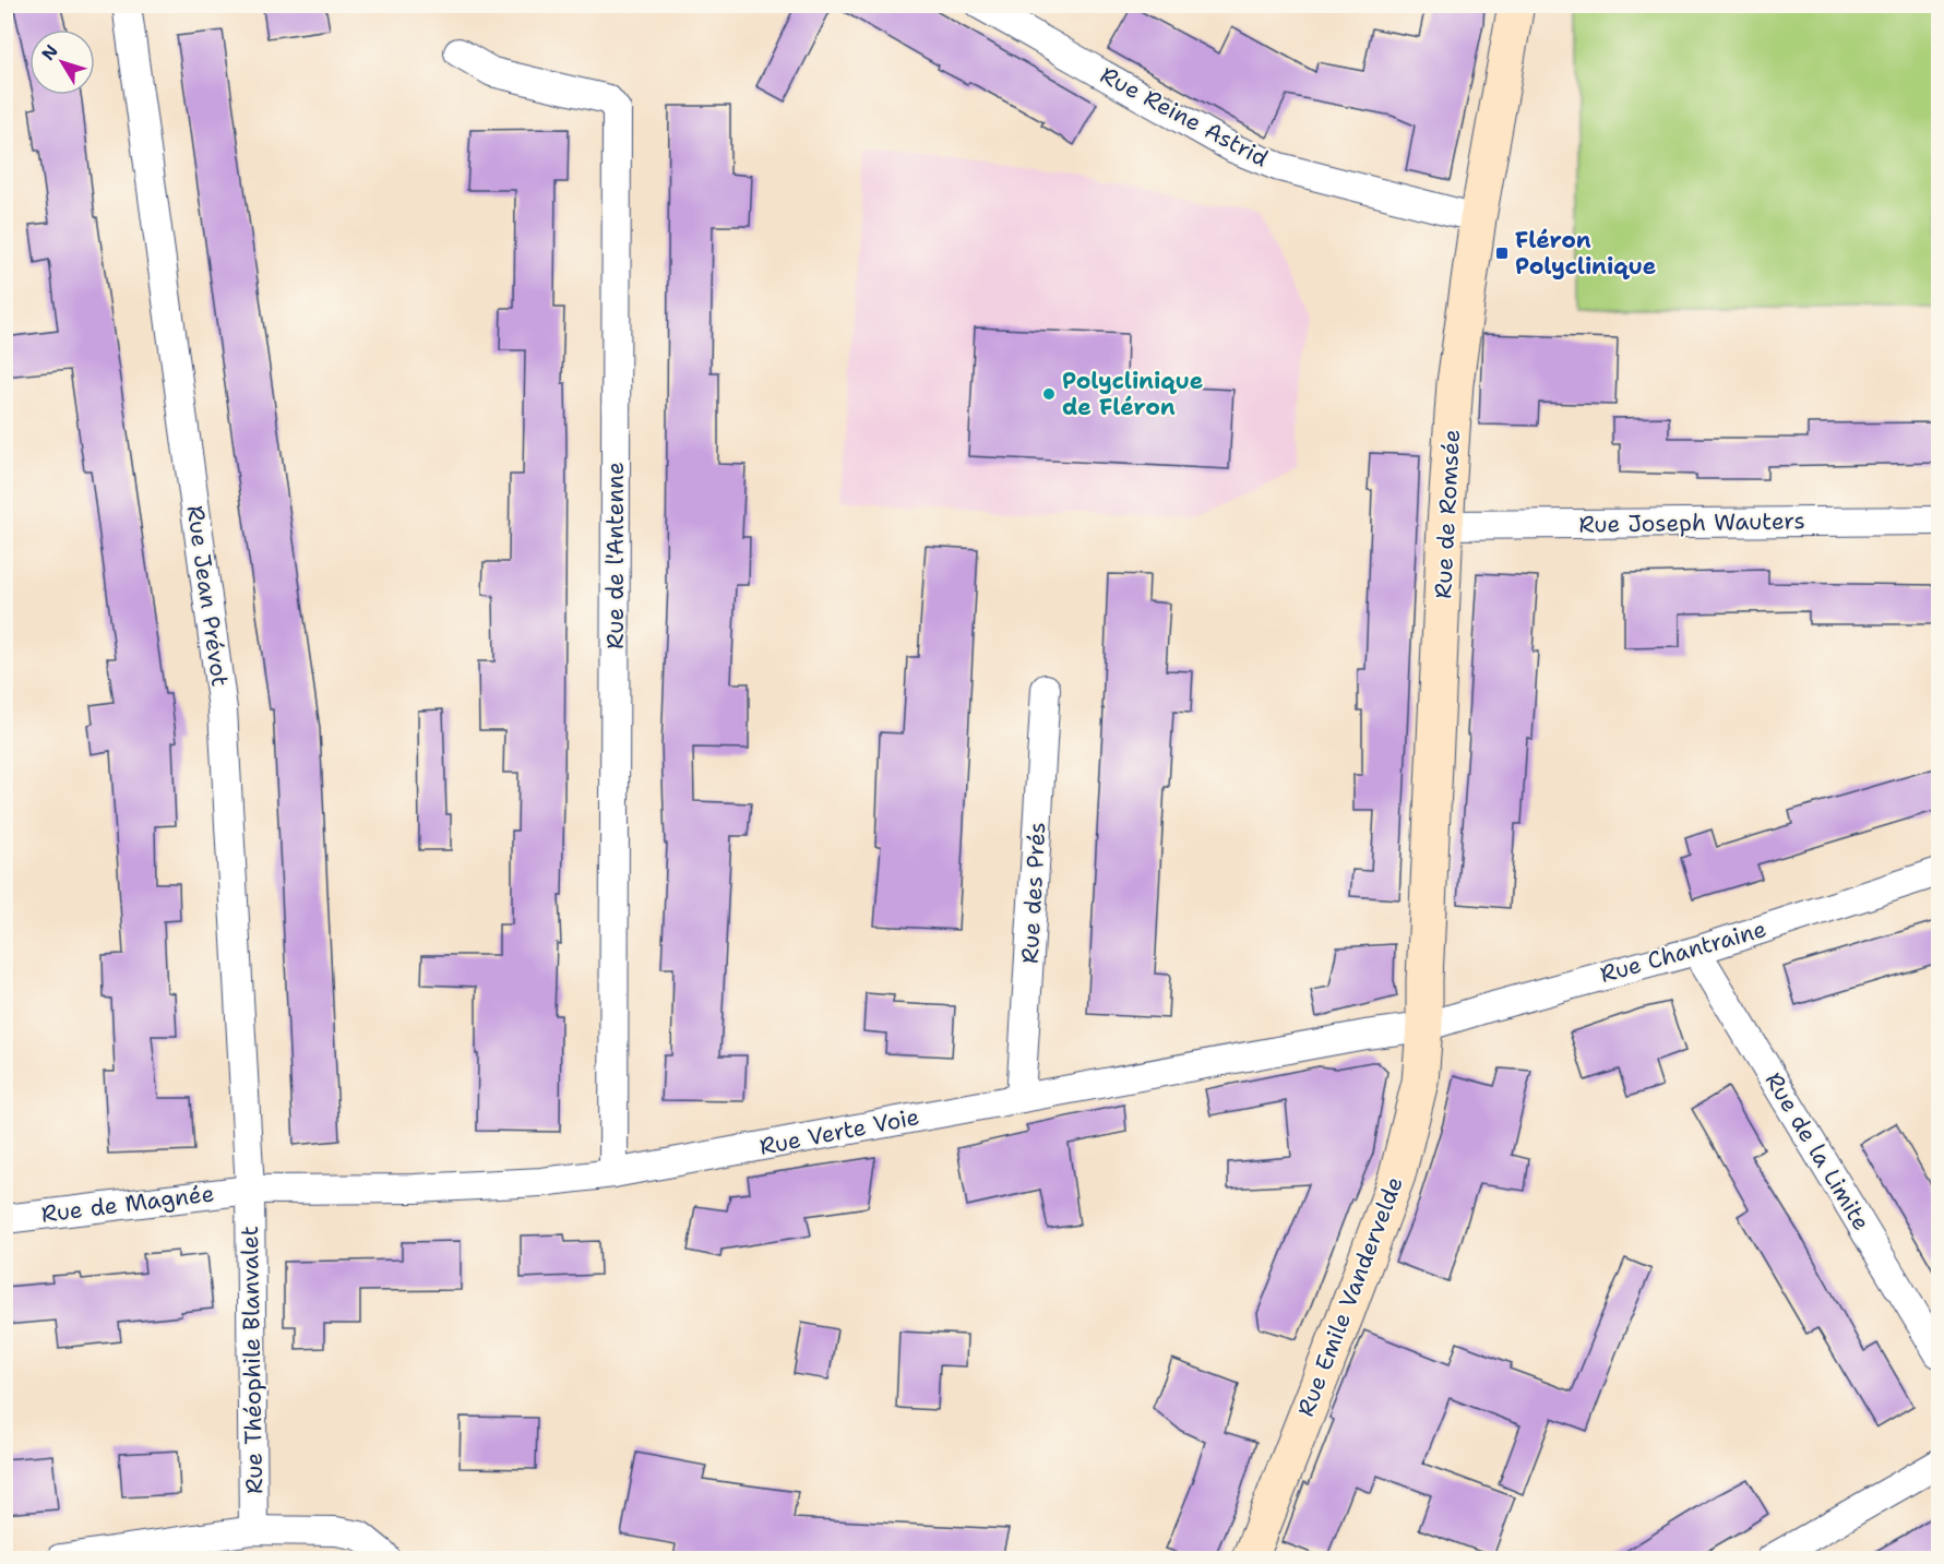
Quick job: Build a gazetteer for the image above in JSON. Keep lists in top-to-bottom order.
{
  "streets": {
    "main road": ["Rue de Romsée", "Rue Emile Vandervelde"],
    "street": [
      "Rue Reine Astrid",
      "Rue Joseph Wauters",
      "Rue de l'Antenne",
      "Rue Jean Prévot",
      "Rue des Prés",
      "Rue Chantraine",
      "Rue Verte Voie",
      "Rue de la Limite",
      "Rue de Magnée",
      "Rue Théophile Blanvalet"
    ]
  },
  "crossings": [
    ["Rue Reine Astrid", "Rue de Romsée"],
    ["Rue de Romsée", "Rue Joseph Wauters"],
    ["Rue de Romsée", "Rue Chantraine"],
    ["Rue de Romsée", "Rue Verte Voie"],
    ["Rue de Romsée", "Rue Emile Vandervelde"],
    ["Rue de l'Antenne", "Rue Verte Voie"],
    ["Rue Jean Prévot", "Rue Verte Voie"],
    ["Rue Jean Prévot", "Rue de Magnée"],
    ["Rue Jean Prévot", "Rue Théophile Blanvalet"],
    ["Rue des Prés", "Rue Verte Voie"],
    ["Rue Chantraine", "Rue Verte Voie"],
    ["Rue Chantraine", "Rue de la Limite"],
    ["Rue Chantraine", "Rue Emile Vandervelde"],
    ["Rue Verte Voie", "Rue de Magnée"],
    ["Rue Verte Voie", "Rue Emile Vandervelde"],
    ["Rue Verte Voie", "Rue Théophile Blanvalet"],
    ["Rue de Magnée", "Rue Théophile Blanvalet"]
  ],
  "places": {
    "transit": ["Fléron Polyclinique"],
    "other": ["Polyclinique de Fléron"]
  },
  "north": "top left"
}
